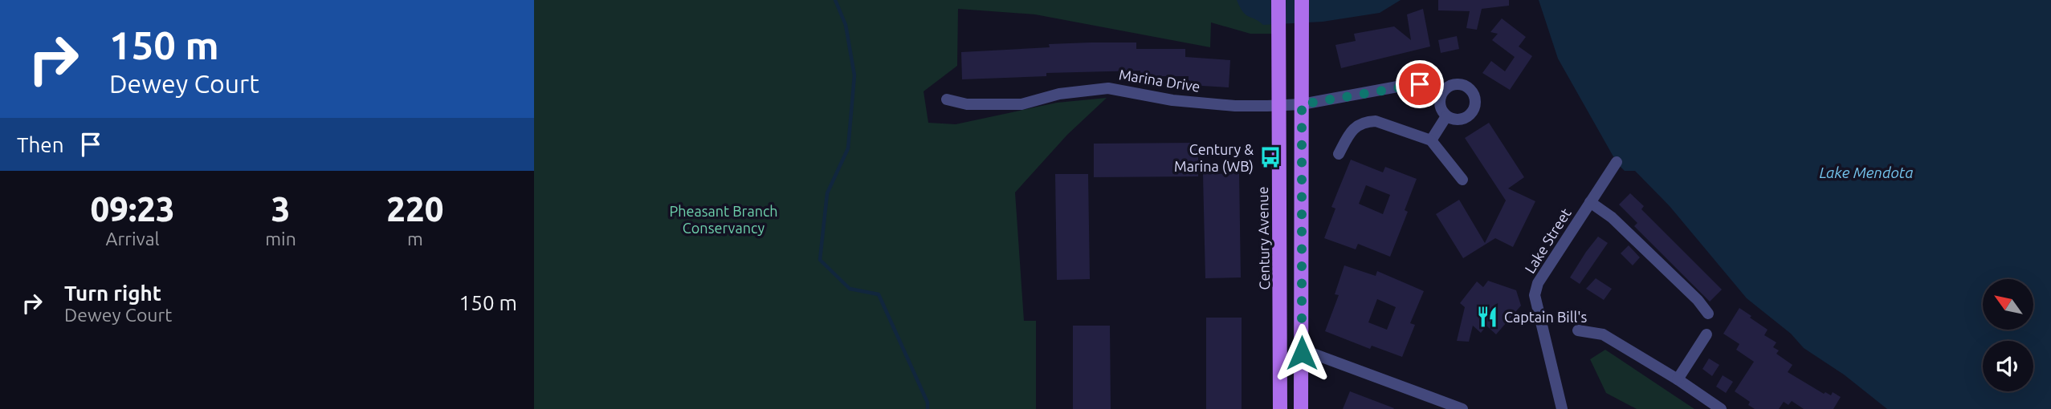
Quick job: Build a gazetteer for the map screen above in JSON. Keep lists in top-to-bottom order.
{
  "streets": {
    "main road": ["Century Avenue"],
    "street": ["Marina Drive", "Lake Street"]
  },
  "crossings": [
    ["Marina Drive", "Century Avenue"]
  ],
  "water": ["Lake Mendota"],
  "parks": ["Pheasant Branch Conservancy"],
  "places": {
    "bus stop": ["Century & Marina (WB)"],
    "restaurant": ["Captain Bill's"]
  },
  "north": "top left",
  "page": {
    "turn": ["150 m", "Dewey Court"],
    "then": "Then",
    "eta": [
      "09:23",
      "Arrival",
      "3",
      "min",
      "220",
      "m"
    ],
    "list": [
      {
        "name": "Turn right",
        "note": "Dewey Court",
        "value": "150 m"
      }
    ]
  }
}
